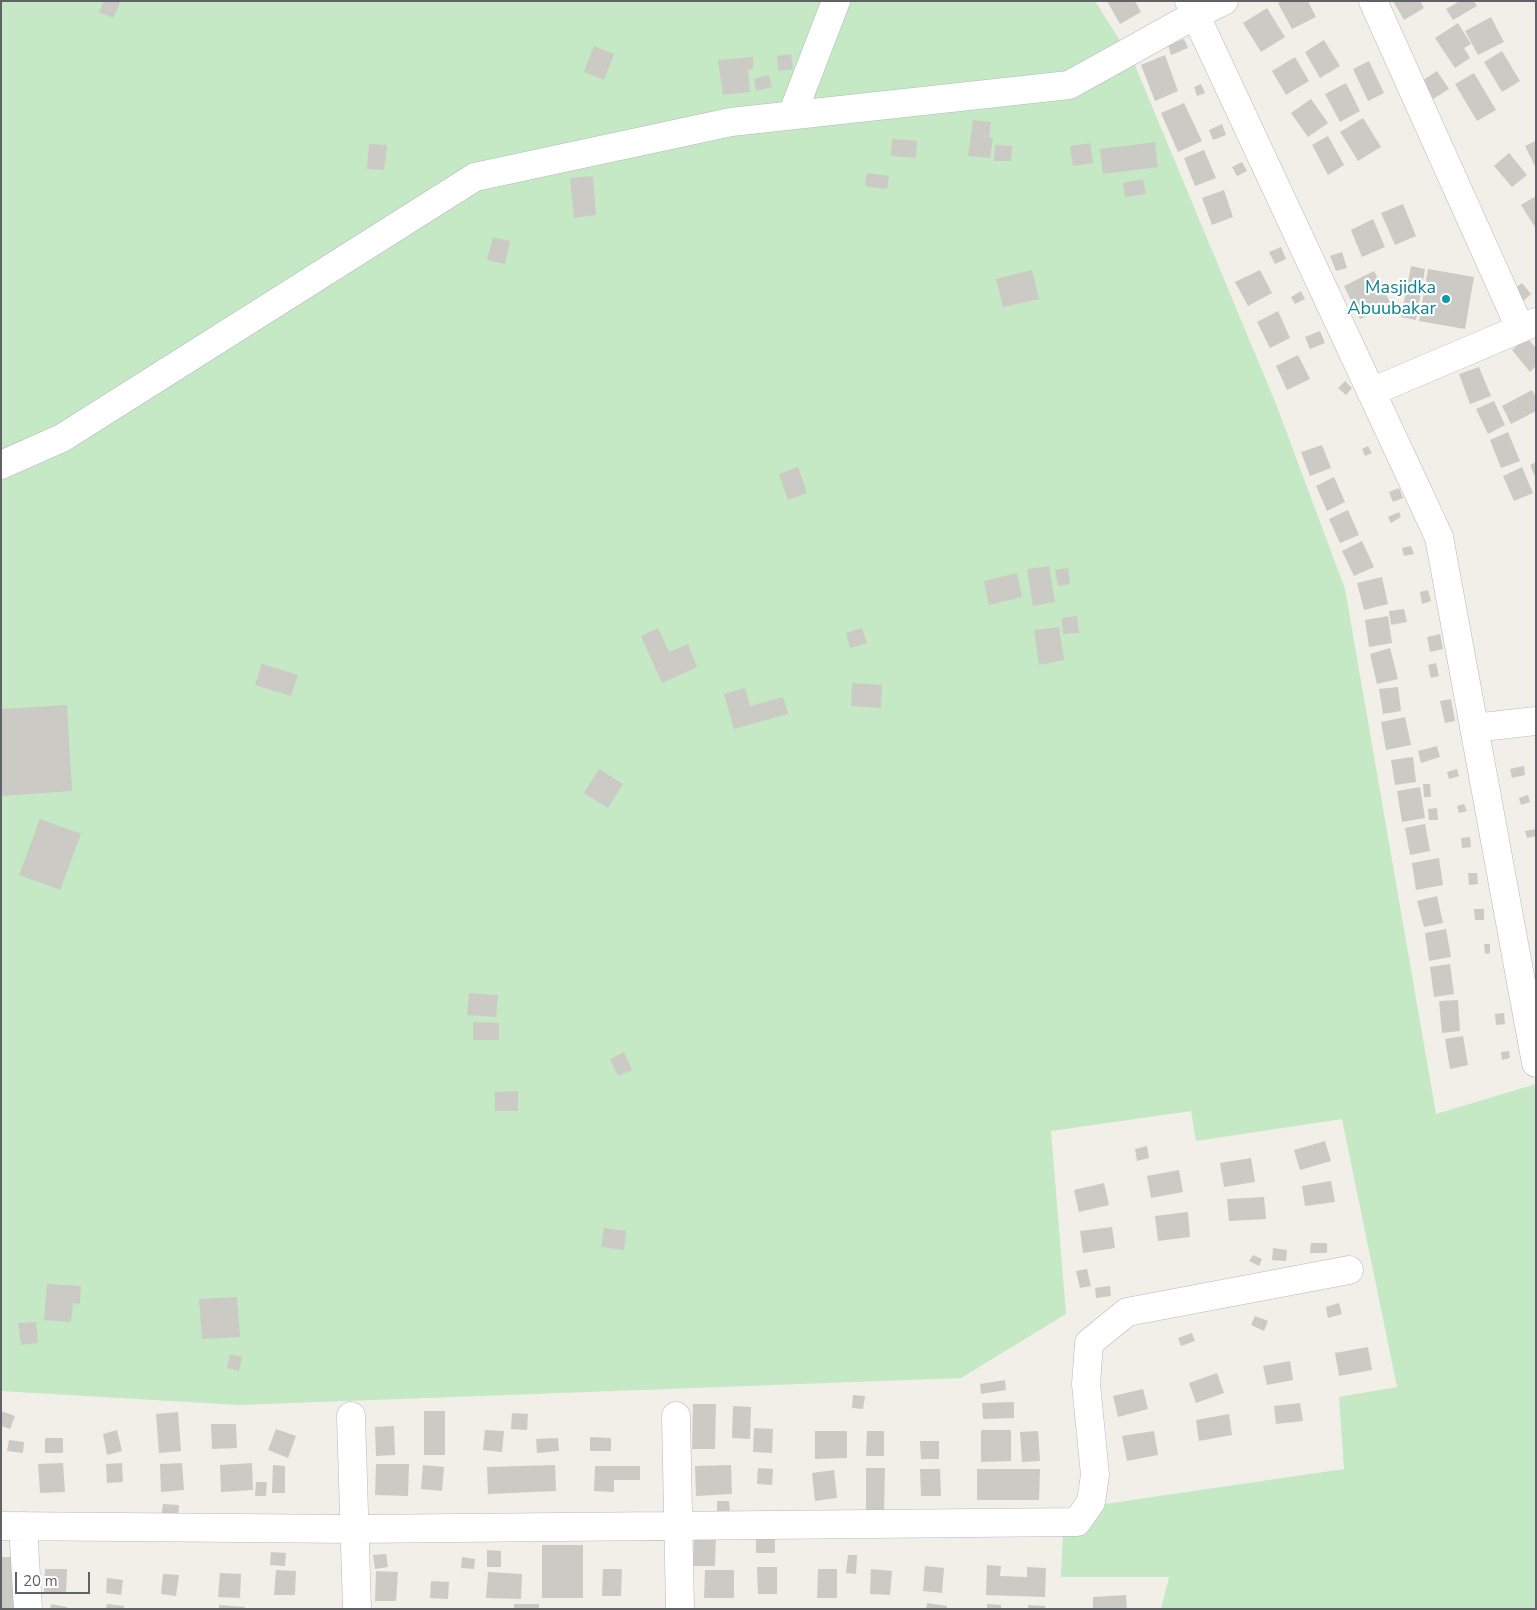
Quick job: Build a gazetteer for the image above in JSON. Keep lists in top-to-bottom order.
{
  "places": ["Masjidka Abuubakar"],
  "scale_bar": "20 m"
}
